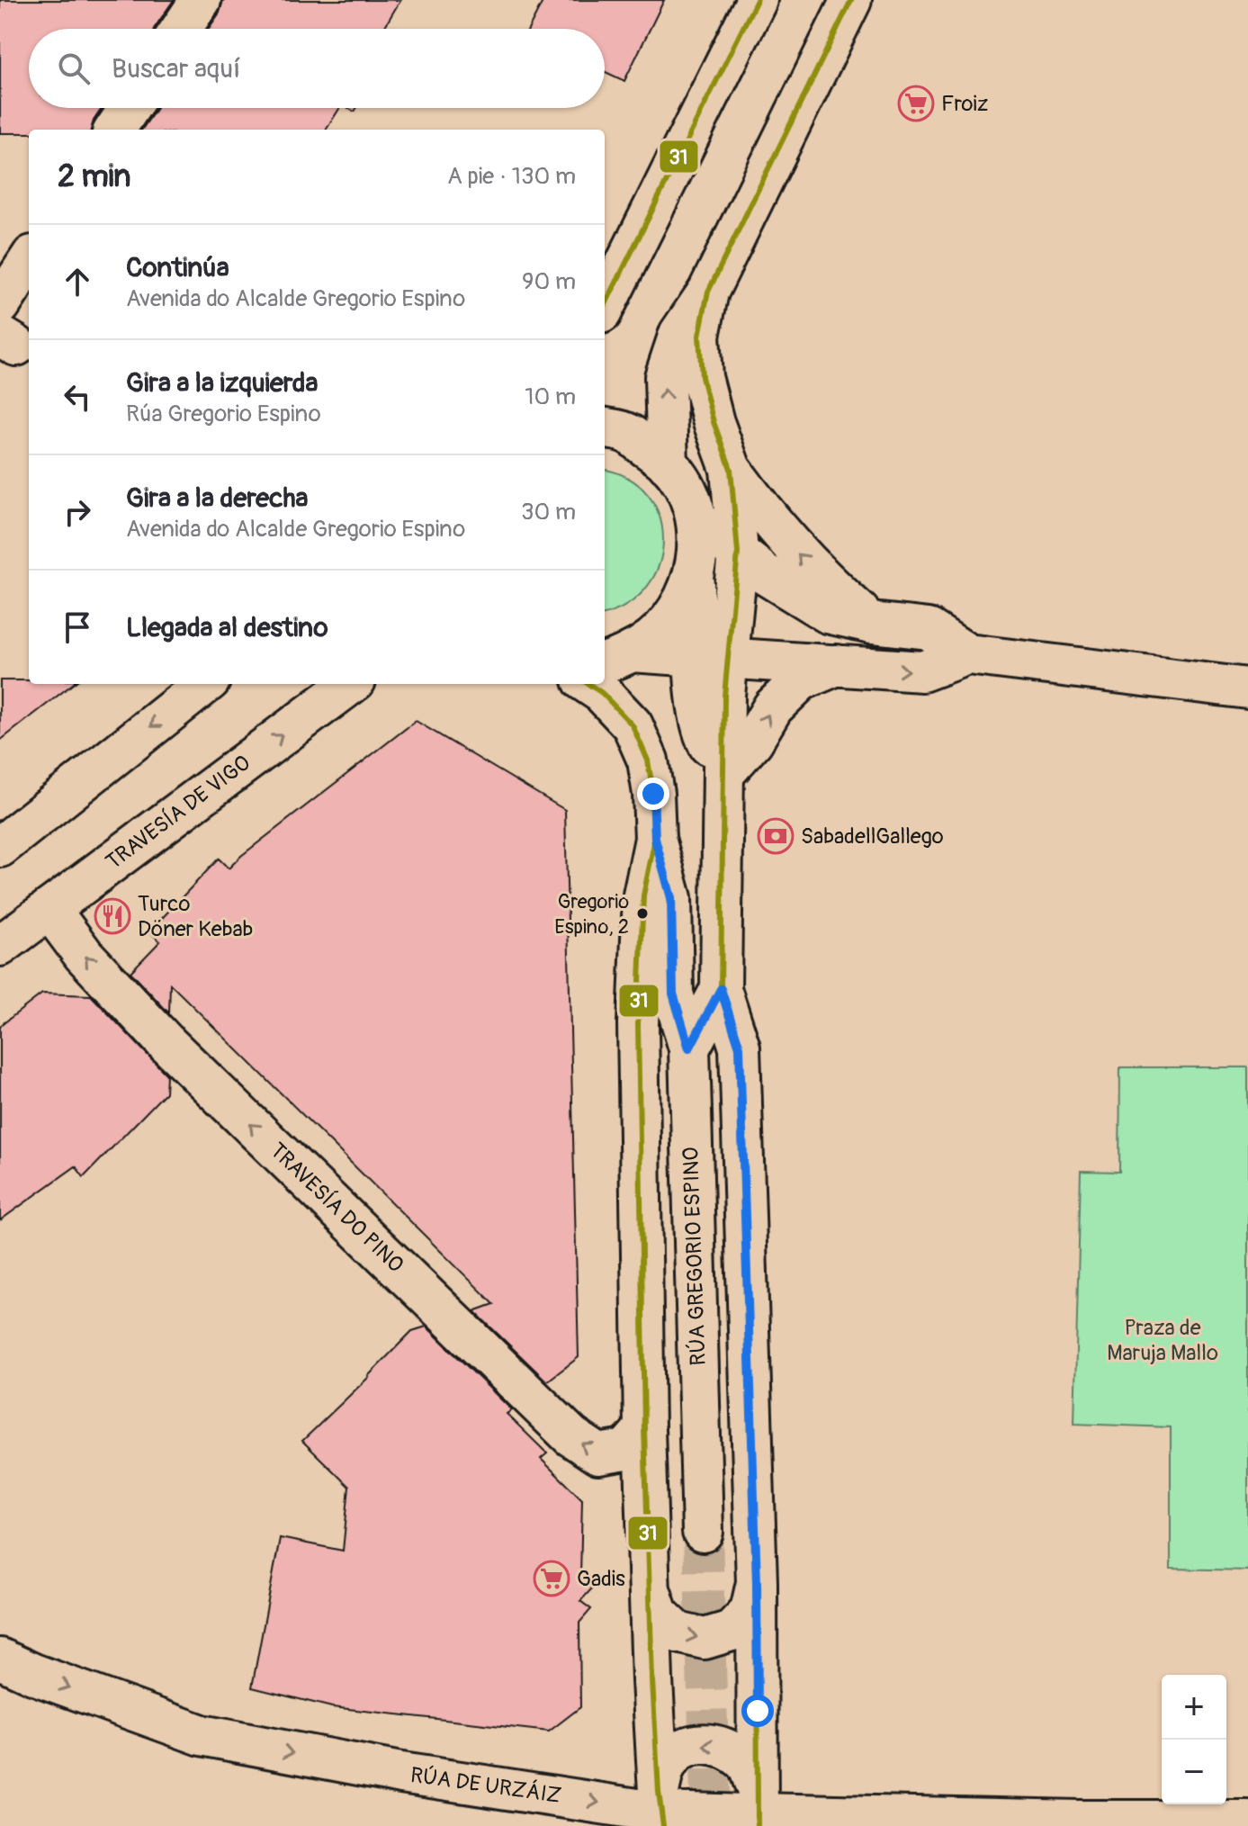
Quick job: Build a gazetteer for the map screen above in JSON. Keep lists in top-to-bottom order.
{
  "streets": {
    "main road": [
      "TRAVESÍA DE VIGO",
      "TRAVESÍA DO PINO",
      "RÚA GREGORIO ESPINO",
      "RÚA DE URZÁIZ"
    ]
  },
  "crossings": [
    ["TRAVESÍA DE VIGO", "TRAVESÍA DO PINO"]
  ],
  "one_way": ["TRAVESÍA DO PINO", "RÚA DE URZÁIZ"],
  "parks": ["Praza de Maruja Mallo"],
  "places": {
    "supermarket": ["Froiz", "Gadis"],
    "bank": ["SabadellGallego"],
    "other": ["Gregorio Espino, 2"],
    "restaurant": ["Turco Döner Kebab"]
  },
  "lines": ["transit line 31"],
  "page": {
    "search": "Buscar aquí",
    "heading": ["2 min", "A pie · 130 m"],
    "list": [
      ["Continúa", "Avenida do Alcalde Gregorio Espino", "90 m"],
      ["Gira a la izquierda", "Rúa Gregorio Espino", "10 m"],
      ["Gira a la derecha", "Avenida do Alcalde Gregorio Espino", "30 m"],
      "Llegada al destino"
    ],
    "map_buttons": ["+", "−"]
  }
}
